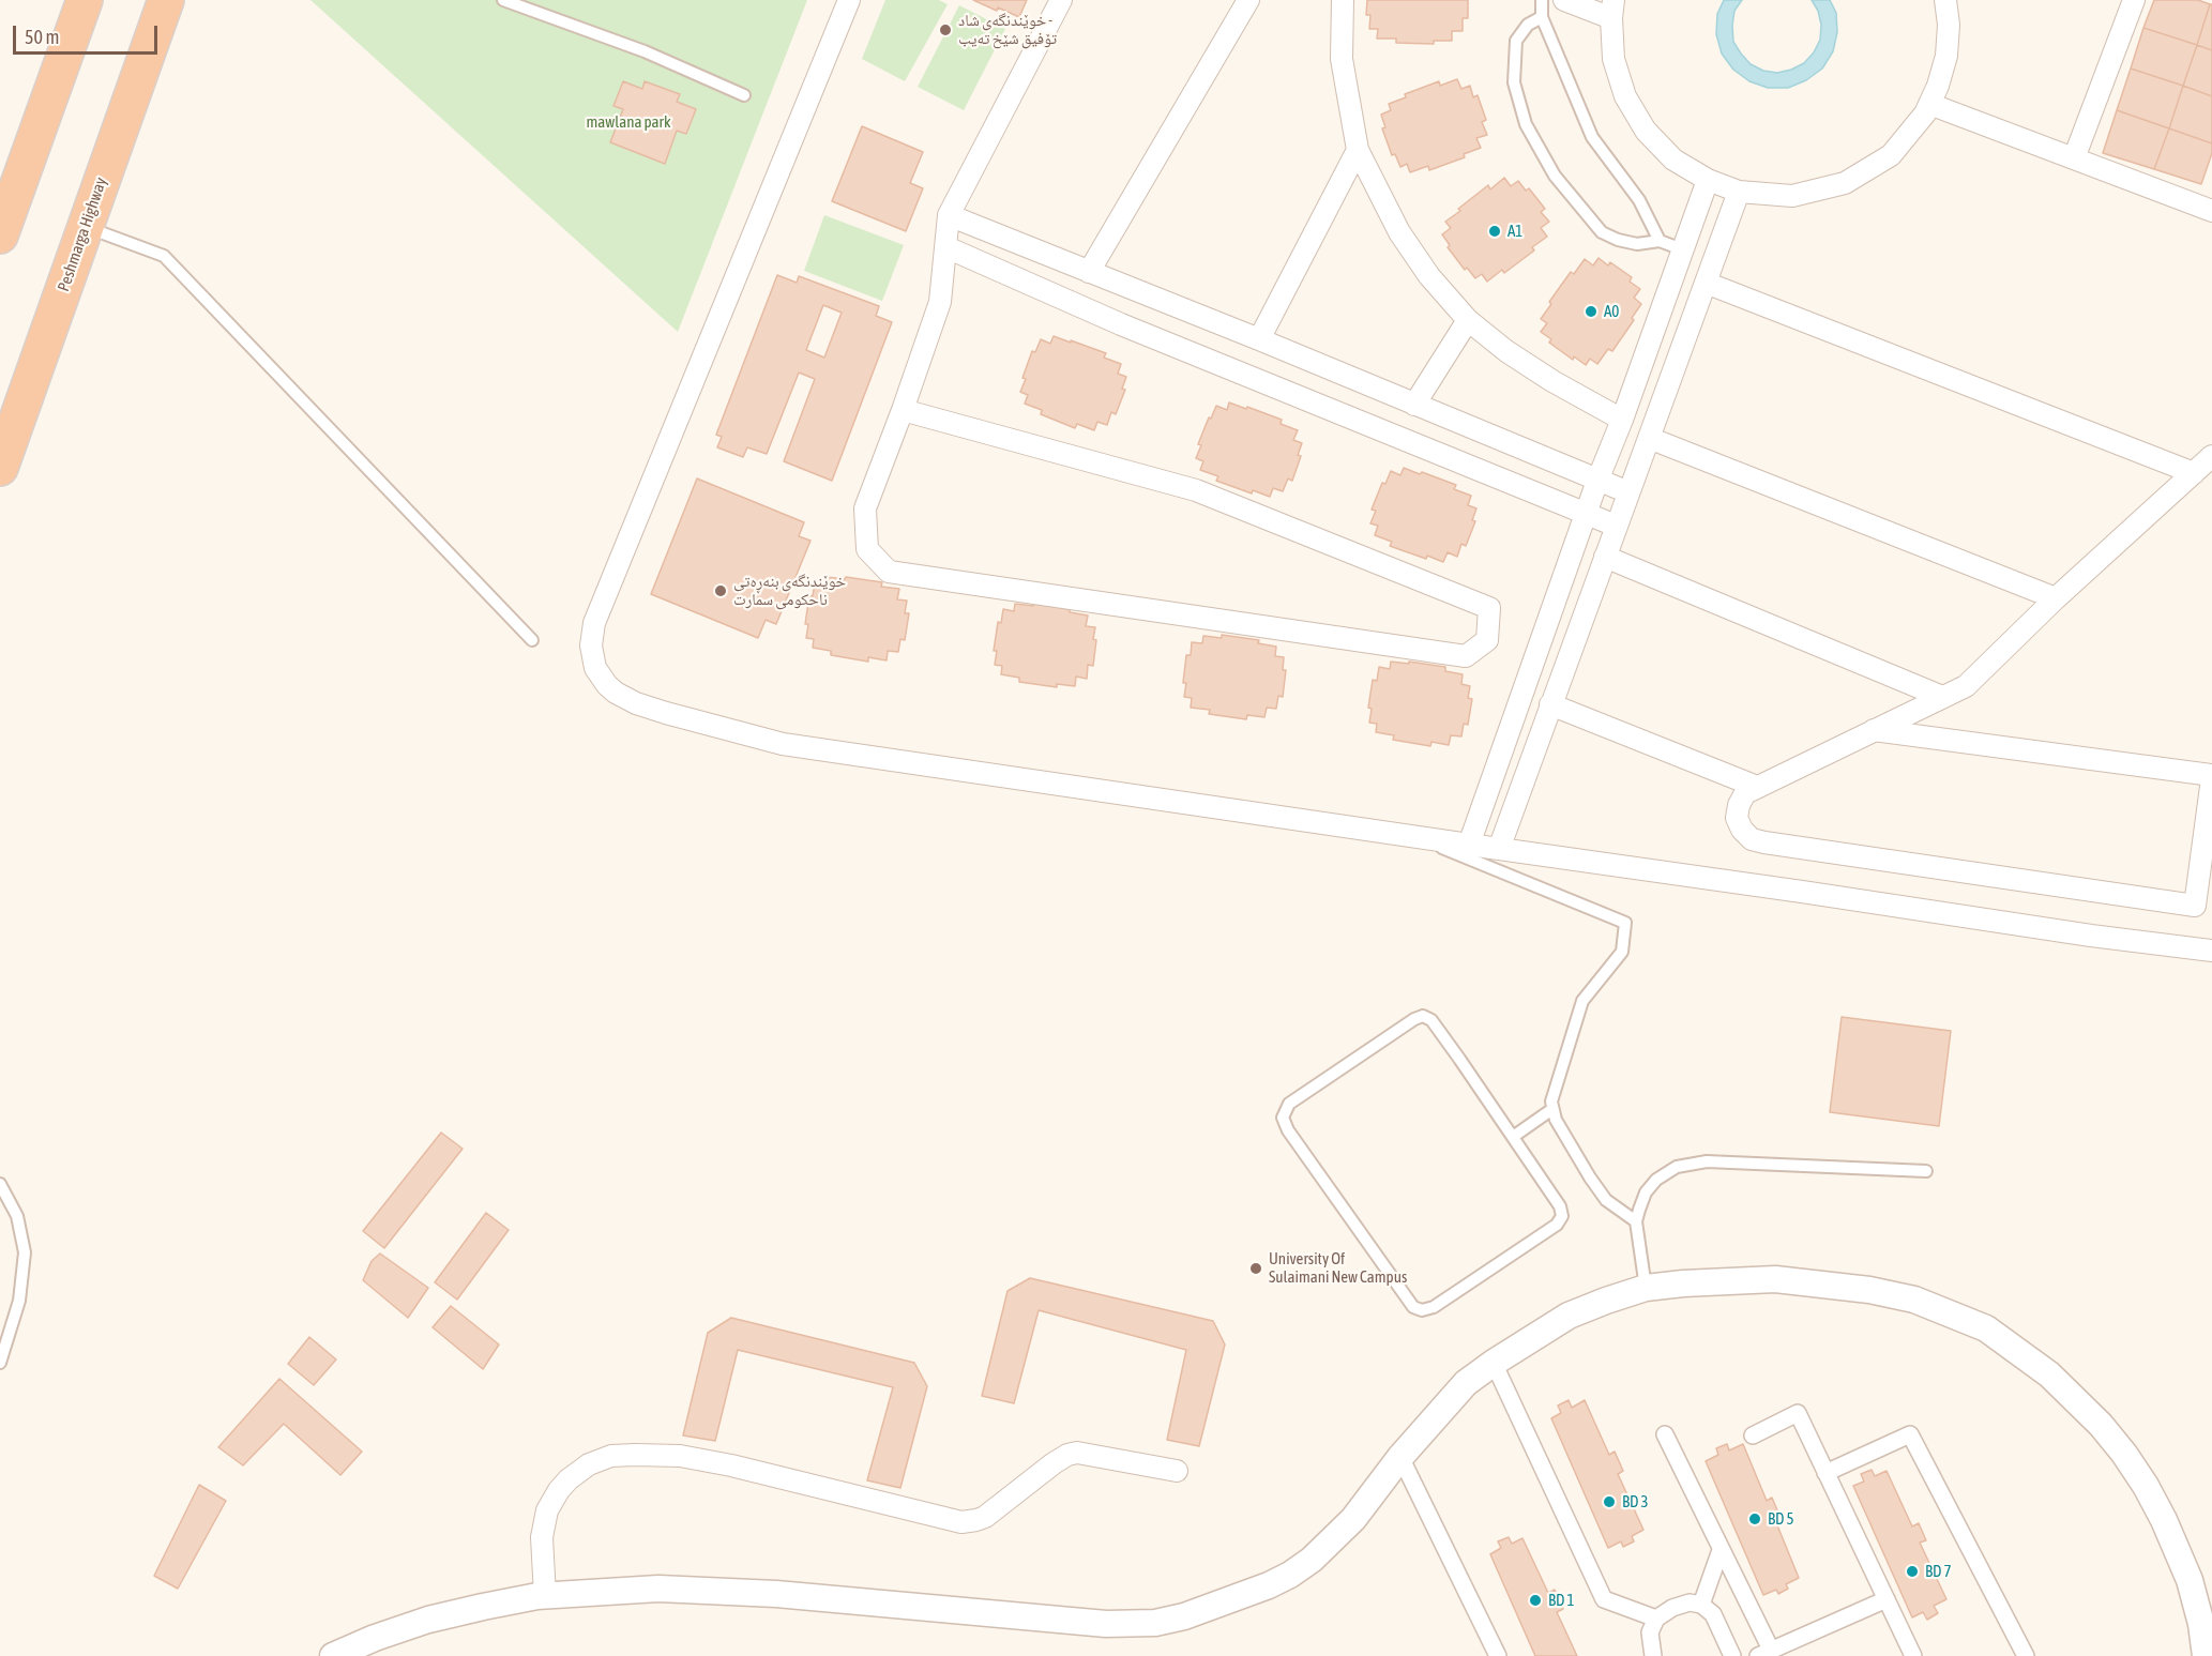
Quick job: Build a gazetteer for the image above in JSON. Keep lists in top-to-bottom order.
{
  "streets": {
    "highway": ["Peshmarga Highway"]
  },
  "parks": ["mawlana park"],
  "places": [
    "خوێندنگەی شاد - تۆفیق شێخ تەیب",
    "A1",
    "A0",
    "خوێندنگەی بنەڕەتی ناحکومی سمارت",
    "University Of Sulaimani New Campus",
    "BD 3",
    "BD 5",
    "BD 7",
    "BD 1"
  ],
  "scale_bar": "50 m"
}
